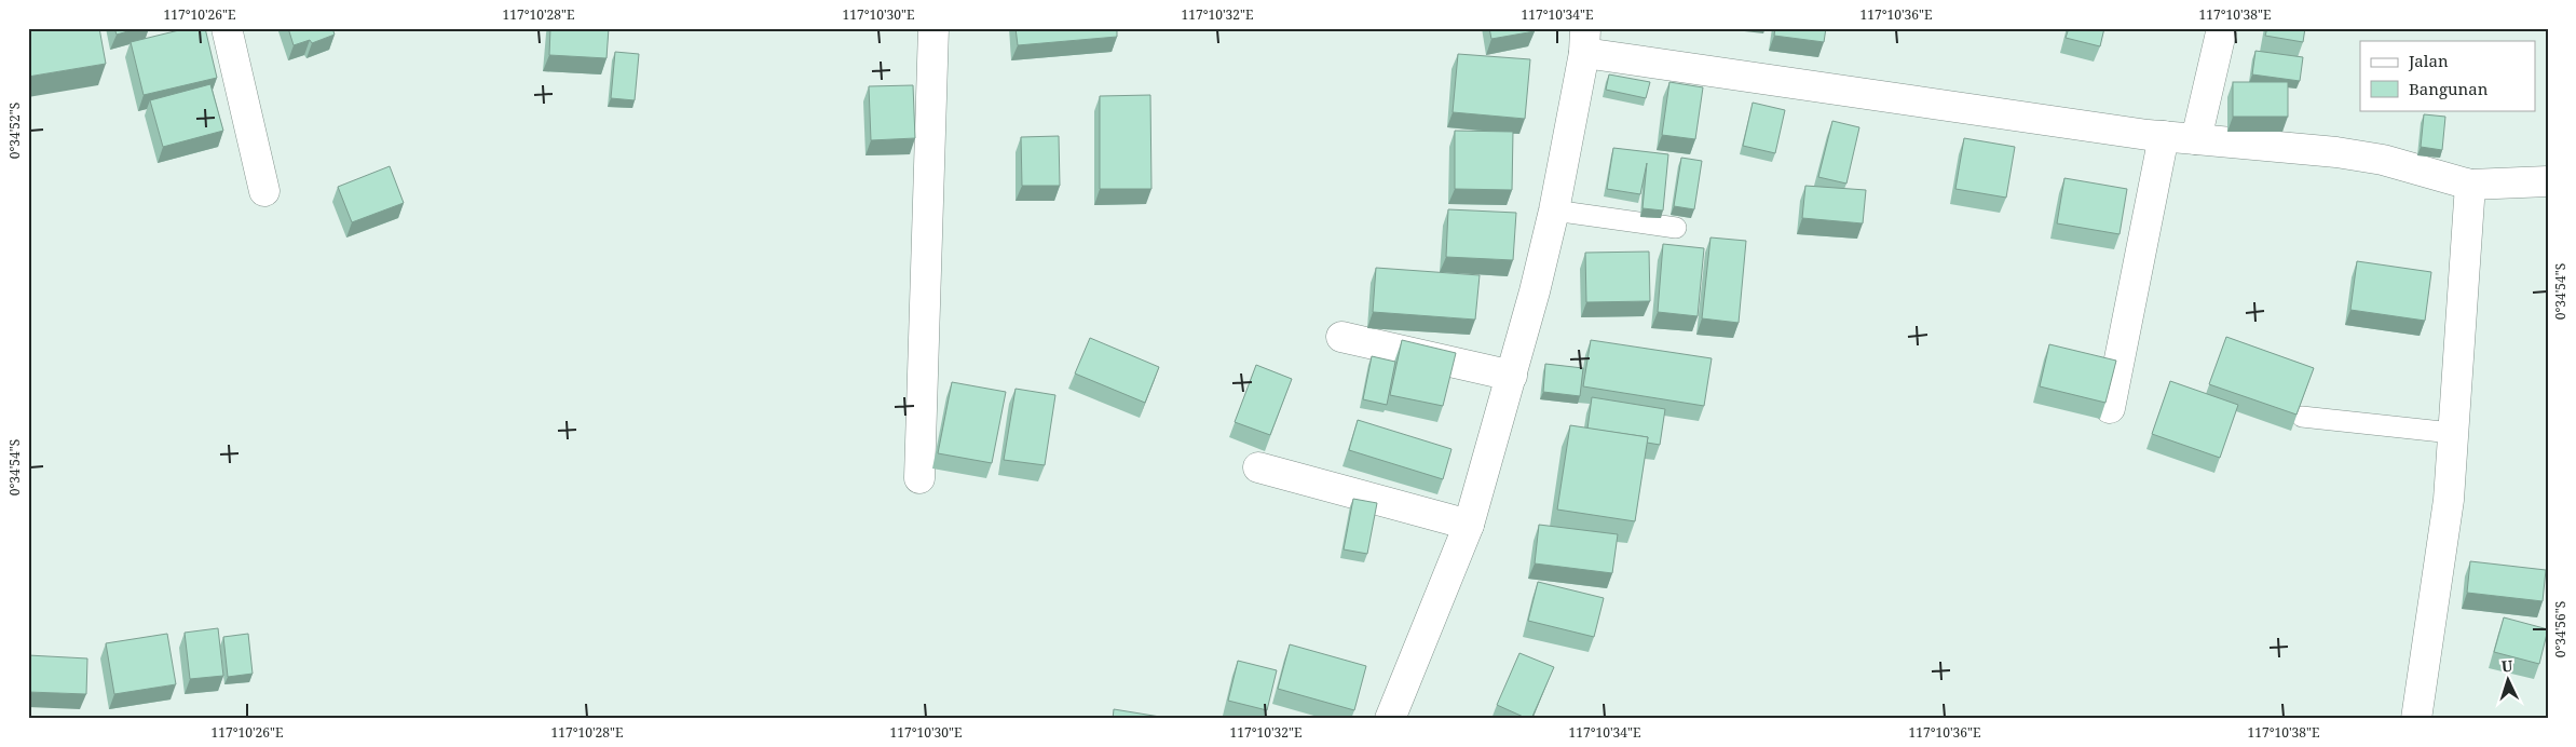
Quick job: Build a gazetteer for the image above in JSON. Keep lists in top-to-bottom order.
{
  "legend": ["Jalan", "Bangunan"],
  "north": "top",
  "coordinates": [
    "117°10'26\"E",
    "117°10'28\"E",
    "117°10'30\"E",
    "117°10'32\"E",
    "117°10'34\"E",
    "117°10'36\"E",
    "117°10'38\"E",
    "0°34'52\"S",
    "0°34'54\"S",
    "0°34'56\"S"
  ]
}
